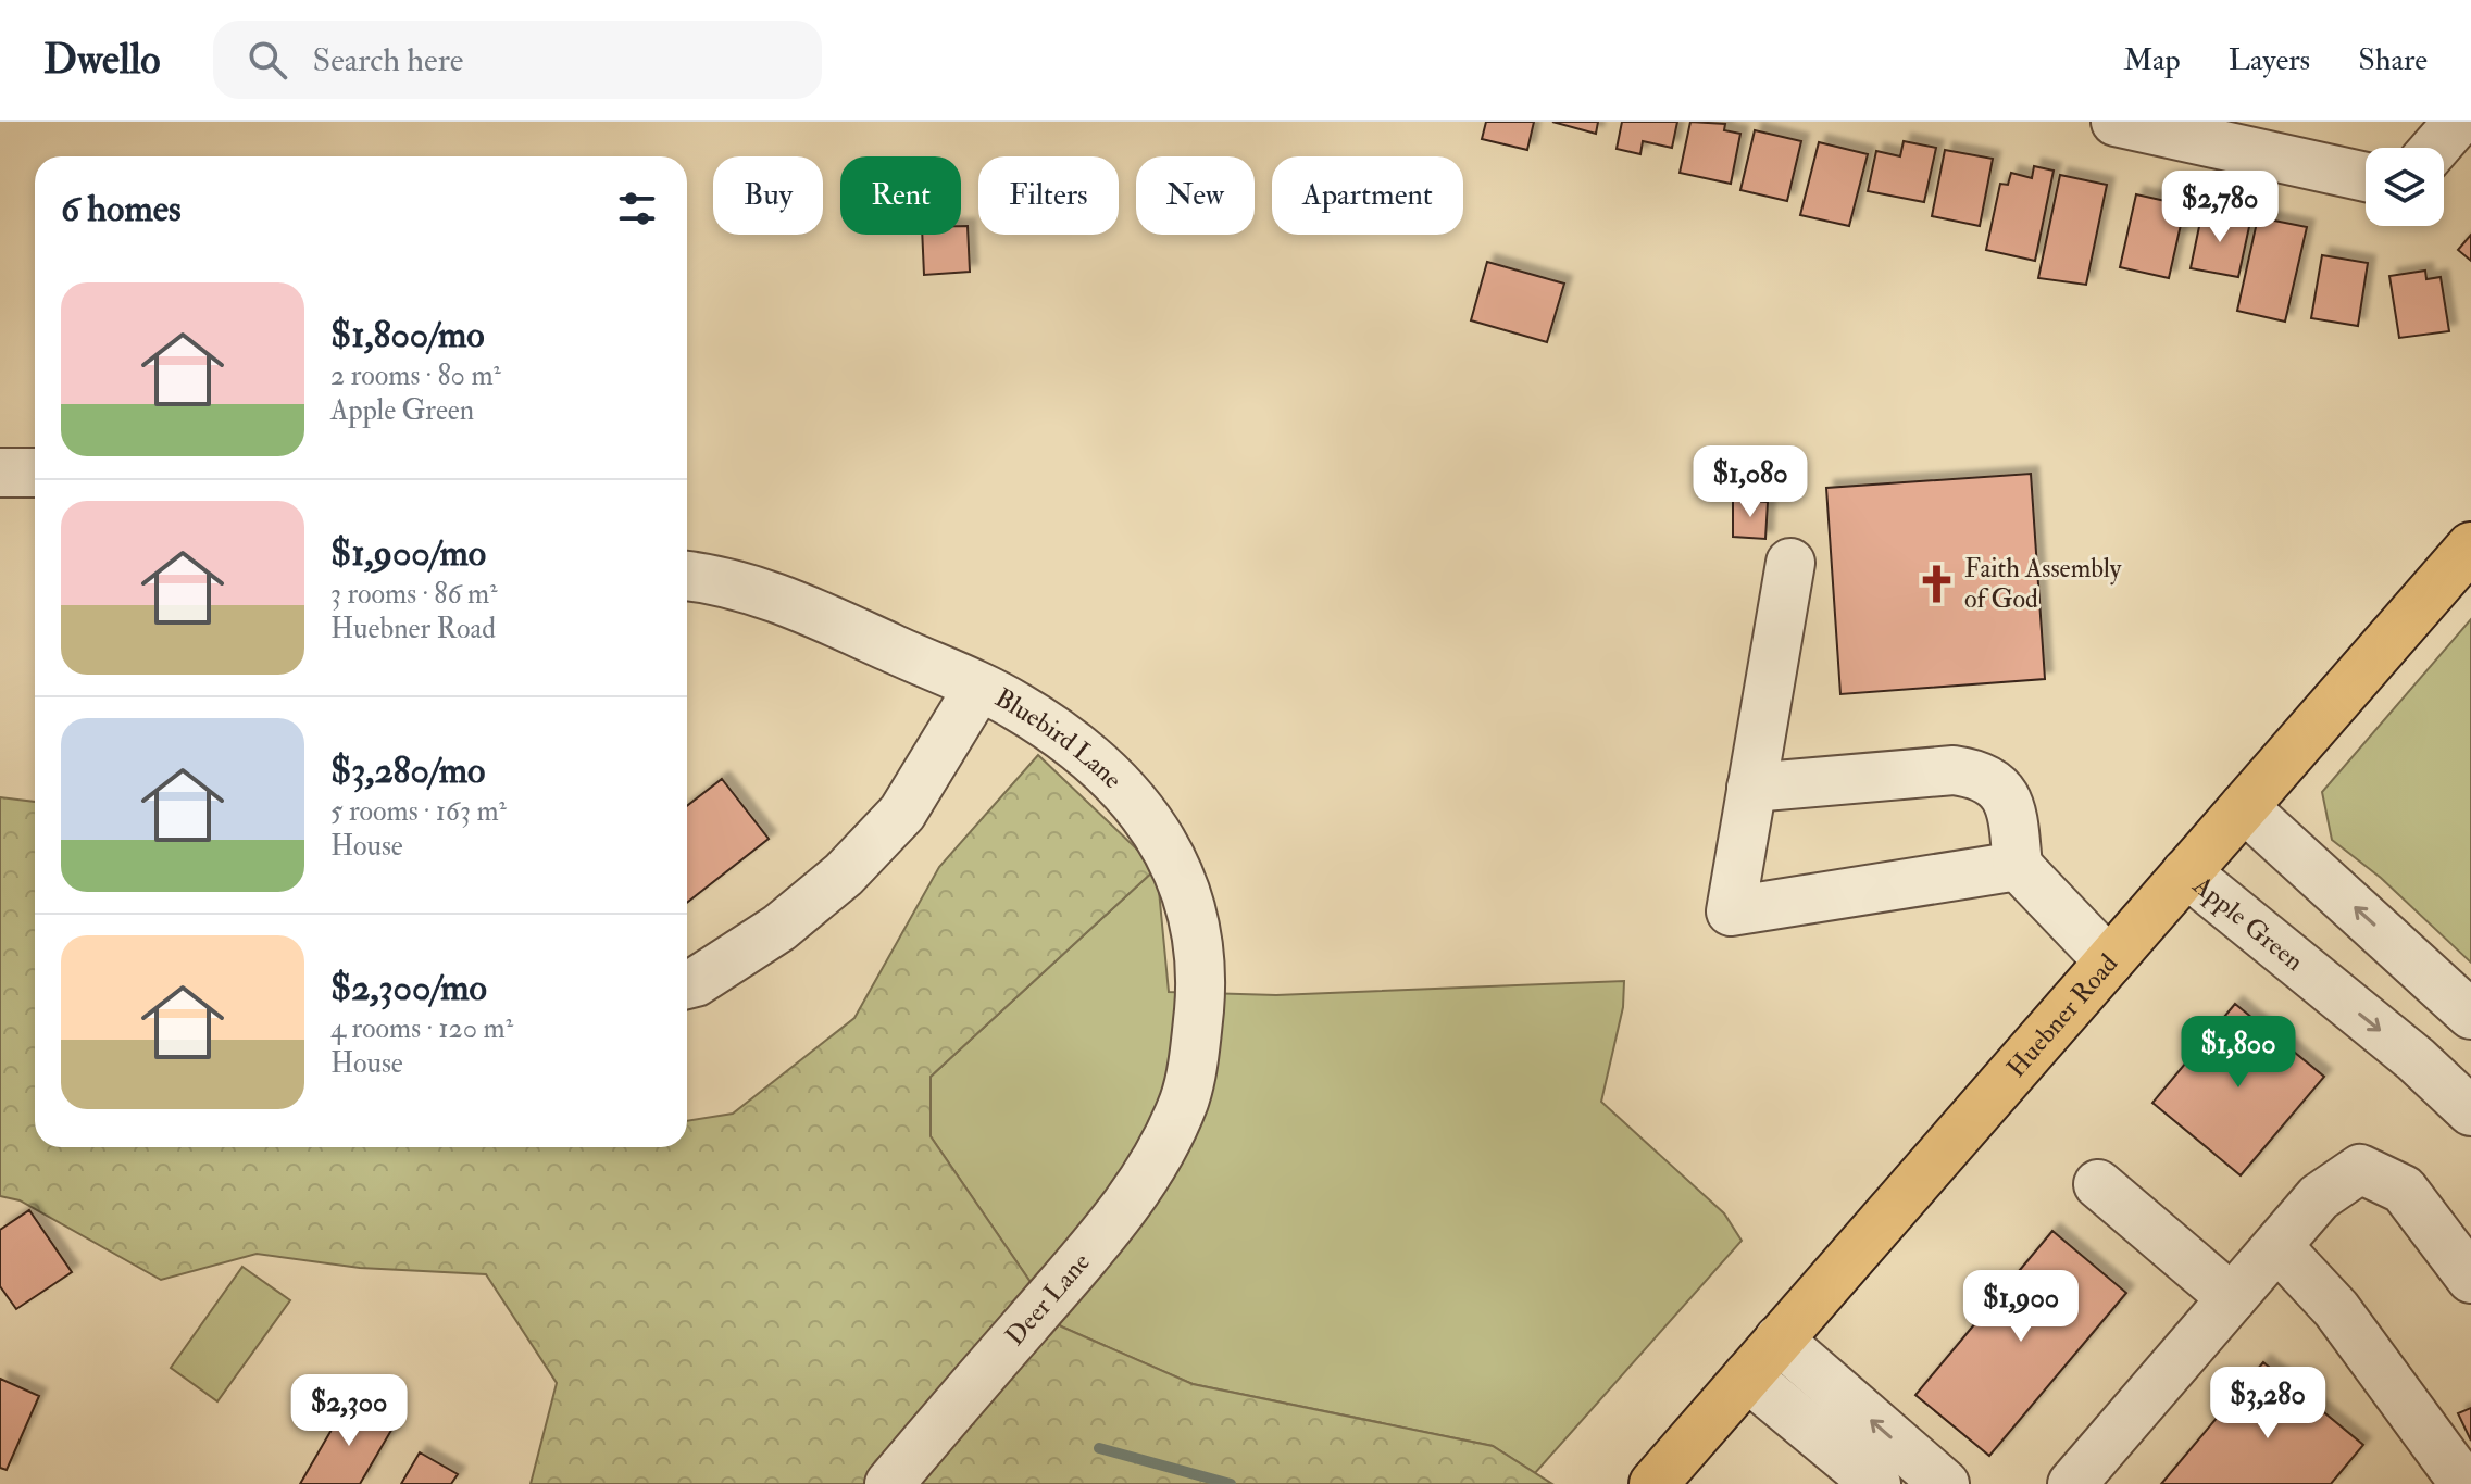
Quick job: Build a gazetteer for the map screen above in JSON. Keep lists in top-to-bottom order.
{
  "streets": {
    "main road": ["Huebner Road"],
    "street": ["Bluebird Lane", "Apple Green", "Deer Lane"]
  },
  "crossings": [
    ["Bluebird Lane", "Deer Lane"],
    ["Apple Green", "Huebner Road"]
  ],
  "places": {
    "church": ["Faith Assembly of God"]
  },
  "page": {
    "header": "Dwello",
    "search": "Search here",
    "nav": ["Map", "Layers", "Share"],
    "chip": [
      "Buy",
      "Rent",
      "Filters",
      "New",
      "Apartment"
    ],
    "heading": "6 homes",
    "price": [
      "$2,780",
      "$1,080",
      "$1,800",
      "$1,900",
      "$3,280",
      "$2,300"
    ],
    "list": [
      {
        "name": "$1,800/mo",
        "note": "2 rooms · 80 m² · Apple Green"
      },
      {
        "name": "$1,900/mo",
        "note": "3 rooms · 86 m² · Huebner Road"
      },
      {
        "name": "$3,280/mo",
        "note": "5 rooms · 163 m² · House"
      },
      {
        "name": "$2,300/mo",
        "note": "4 rooms · 120 m² · House"
      }
    ]
  }
}
